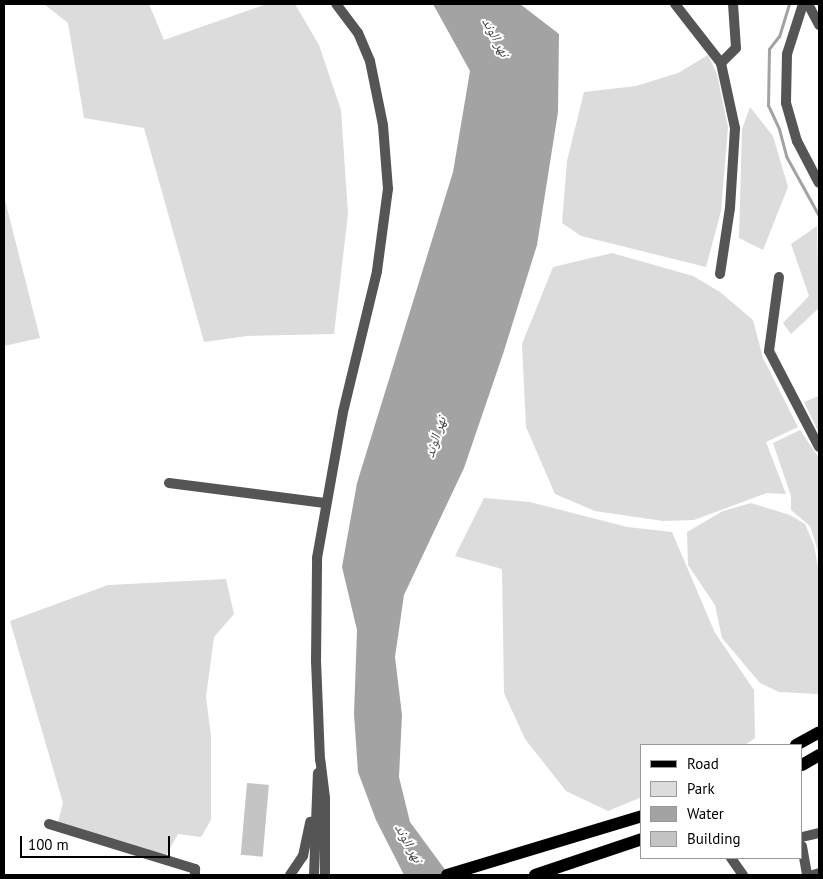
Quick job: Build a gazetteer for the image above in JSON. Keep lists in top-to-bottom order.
{
  "water": ["نهر الوند"],
  "legend": [
    "Road",
    "Park",
    "Water",
    "Building"
  ],
  "scale_bar": "100 m"
}
